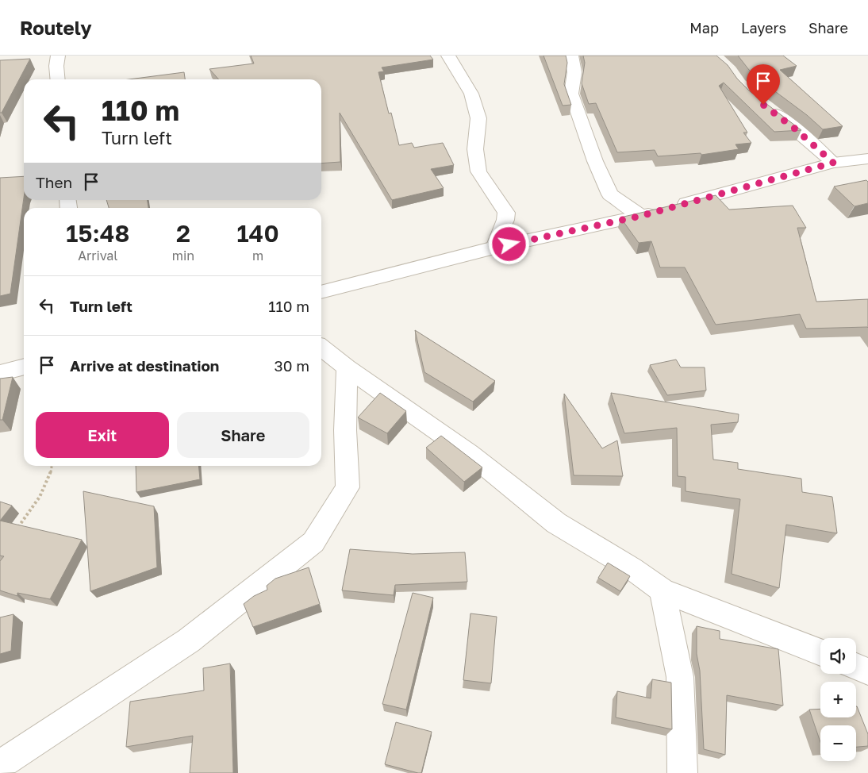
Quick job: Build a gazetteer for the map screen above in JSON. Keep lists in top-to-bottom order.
{
  "page": {
    "header": "Routely",
    "nav": ["Map", "Layers", "Share"],
    "turn": ["110 m", "Turn left"],
    "then": "Then",
    "eta": [
      "15:48",
      "Arrival",
      "2",
      "min",
      "140",
      "m"
    ],
    "list": [
      {
        "name": "Turn left",
        "value": "110 m"
      },
      {
        "name": "Arrive at destination",
        "value": "30 m"
      }
    ],
    "buttons": ["Exit", "Share"],
    "map_buttons": ["+", "−"]
  }
}
